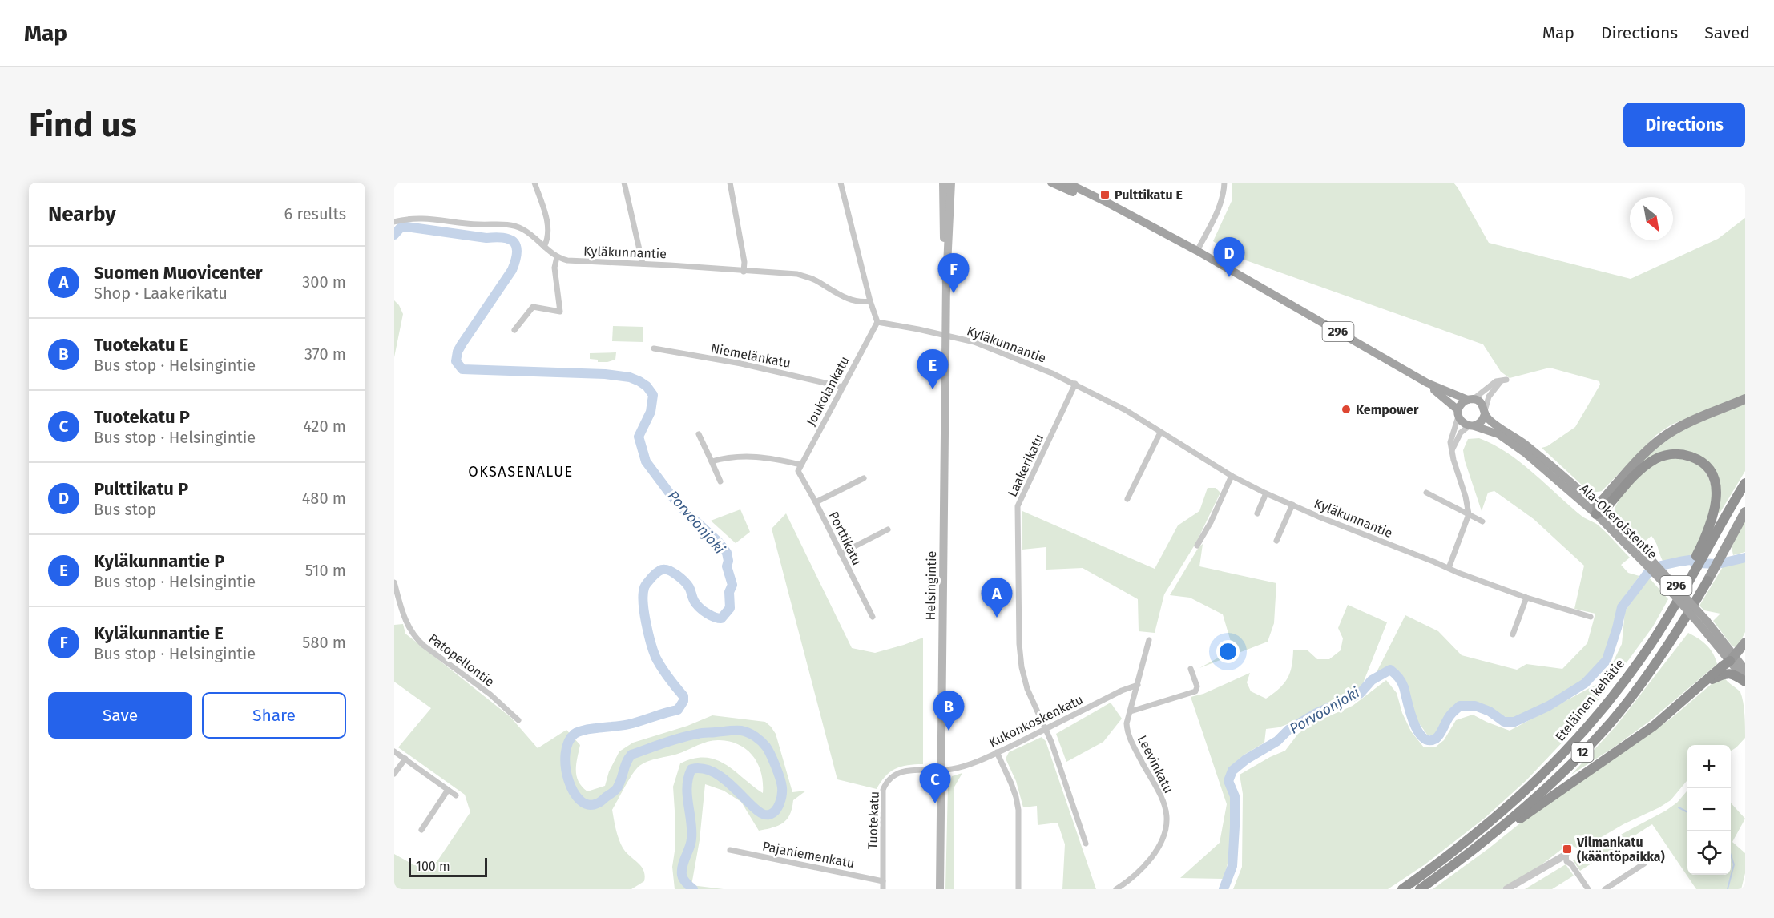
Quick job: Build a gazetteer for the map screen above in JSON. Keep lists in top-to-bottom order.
{
  "streets": {
    "highway": ["Eteläinen kehätie", "12"],
    "main road": ["296", "Ala-Okeroistentie", "Helsingintie"],
    "street": [
      "Kyläkunnantie",
      "Niemelänkatu",
      "Joukolankatu",
      "Laakerikatu",
      "Porttikatu",
      "Patopellontie",
      "Kukonkoskenkatu",
      "Leevinkatu",
      "Tuotekatu",
      "Pajaniemenkatu"
    ]
  },
  "crossings": [
    ["Kyläkunnantie", "Joukolankatu"],
    ["Kyläkunnantie", "Laakerikatu"],
    ["Kyläkunnantie", "Helsingintie"],
    ["296", "Ala-Okeroistentie"],
    ["Niemelänkatu", "Joukolankatu"],
    ["Joukolankatu", "Porttikatu"],
    ["Laakerikatu", "Kukonkoskenkatu"],
    ["Helsingintie", "Kukonkoskenkatu"],
    ["Helsingintie", "Tuotekatu"],
    ["Kukonkoskenkatu", "Leevinkatu"],
    ["Kukonkoskenkatu", "Tuotekatu"],
    ["Tuotekatu", "Pajaniemenkatu"]
  ],
  "districts": ["OKSASENALUE"],
  "water": ["Porvoonjoki"],
  "places": {
    "transit": ["Pulttikatu E", "Vilmankatu (kääntöpaikka)"],
    "other": ["Kempower"]
  },
  "scale_bar": "100 m",
  "north": "bottom right",
  "page": {
    "header": "Map",
    "nav": ["Map", "Directions", "Saved"],
    "buttons": [
      "Directions",
      ["Save", "Share"]
    ],
    "title": "Find us",
    "heading": ["Nearby", "6 results"],
    "pins": [
      "D",
      "F",
      "E",
      "A",
      "B",
      "C"
    ],
    "list": [
      {
        "mark": "A",
        "name": "Suomen Muovicenter",
        "note": "Shop · Laakerikatu",
        "value": "300 m"
      },
      {
        "mark": "B",
        "name": "Tuotekatu E",
        "note": "Bus stop · Helsingintie",
        "value": "370 m"
      },
      {
        "mark": "C",
        "name": "Tuotekatu P",
        "note": "Bus stop · Helsingintie",
        "value": "420 m"
      },
      {
        "mark": "D",
        "name": "Pulttikatu P",
        "note": "Bus stop",
        "value": "480 m"
      },
      {
        "mark": "E",
        "name": "Kyläkunnantie P",
        "note": "Bus stop · Helsingintie",
        "value": "510 m"
      },
      {
        "mark": "F",
        "name": "Kyläkunnantie E",
        "note": "Bus stop · Helsingintie",
        "value": "580 m"
      }
    ],
    "map_buttons": ["+", "−"],
    "scale": "100 m"
  }
}
